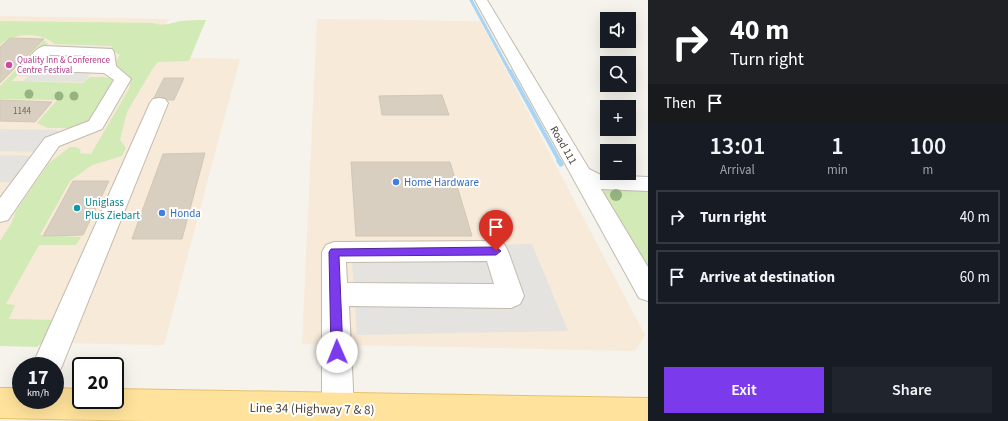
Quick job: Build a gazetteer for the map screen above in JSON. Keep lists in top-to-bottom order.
{
  "streets": {
    "main road": ["Line 34 (Highway 7 & 8)"],
    "street": ["Road 111"]
  },
  "places": [
    "Quality Inn & Conference Centre Festival",
    "Home Hardware",
    "Uniglass Plus Ziebart",
    "Honda"
  ],
  "house_numbers": ["1144"],
  "page": {
    "turn": ["40 m", "Turn right"],
    "map_buttons": ["+", "−"],
    "then": "Then",
    "eta": [
      "13:01",
      "Arrival",
      "1",
      "min",
      "100",
      "m"
    ],
    "list": [
      {
        "name": "Turn right",
        "value": "40 m"
      },
      {
        "name": "Arrive at destination",
        "value": "60 m"
      }
    ],
    "speed": "17 km/h",
    "limit": "20",
    "buttons": ["Exit", "Share"]
  }
}
